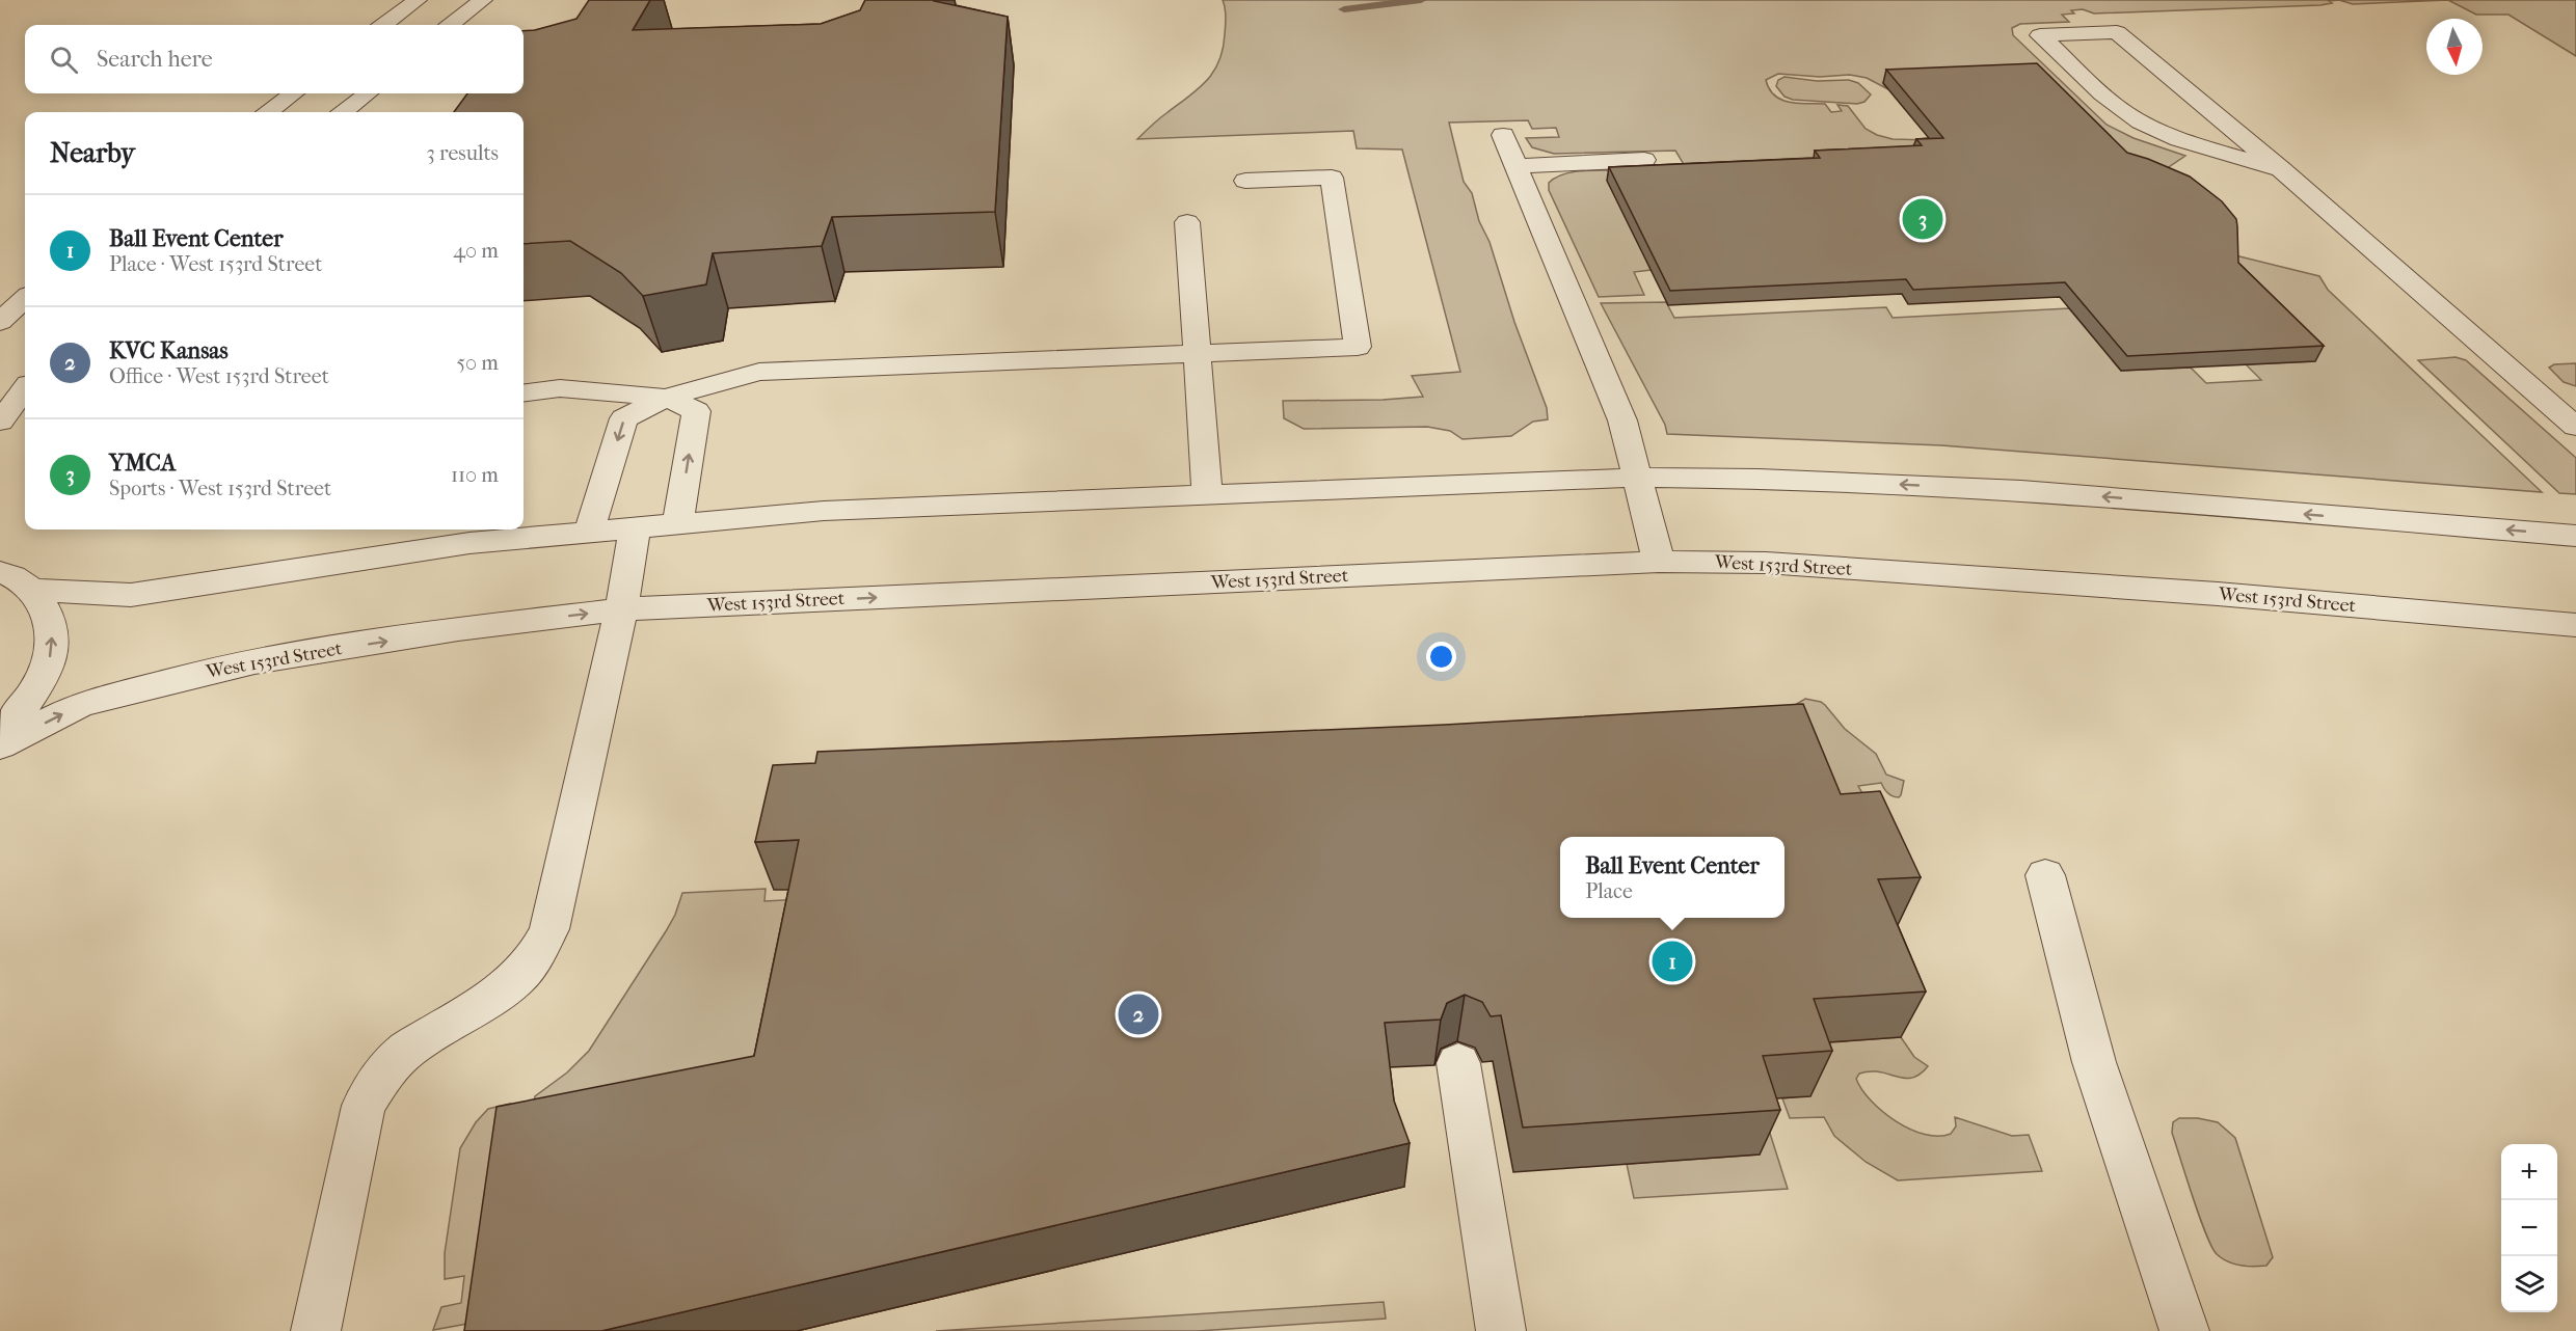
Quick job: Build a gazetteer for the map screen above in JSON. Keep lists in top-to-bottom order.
{
  "streets": {
    "street": ["West 153rd Street"]
  },
  "north": "bottom",
  "page": {
    "search": "Search here",
    "heading": ["Nearby", "3 results"],
    "list": [
      {
        "mark": "1",
        "name": "Ball Event Center",
        "note": "Place · West 153rd Street",
        "value": "40 m"
      },
      {
        "mark": "2",
        "name": "KVC Kansas",
        "note": "Office · West 153rd Street",
        "value": "50 m"
      },
      {
        "mark": "3",
        "name": "YMCA",
        "note": "Sports · West 153rd Street",
        "value": "110 m"
      }
    ],
    "pins": ["3", "1", "2"],
    "popup": ["Ball Event Center", "Place"],
    "map_buttons": ["+", "−"]
  }
}
